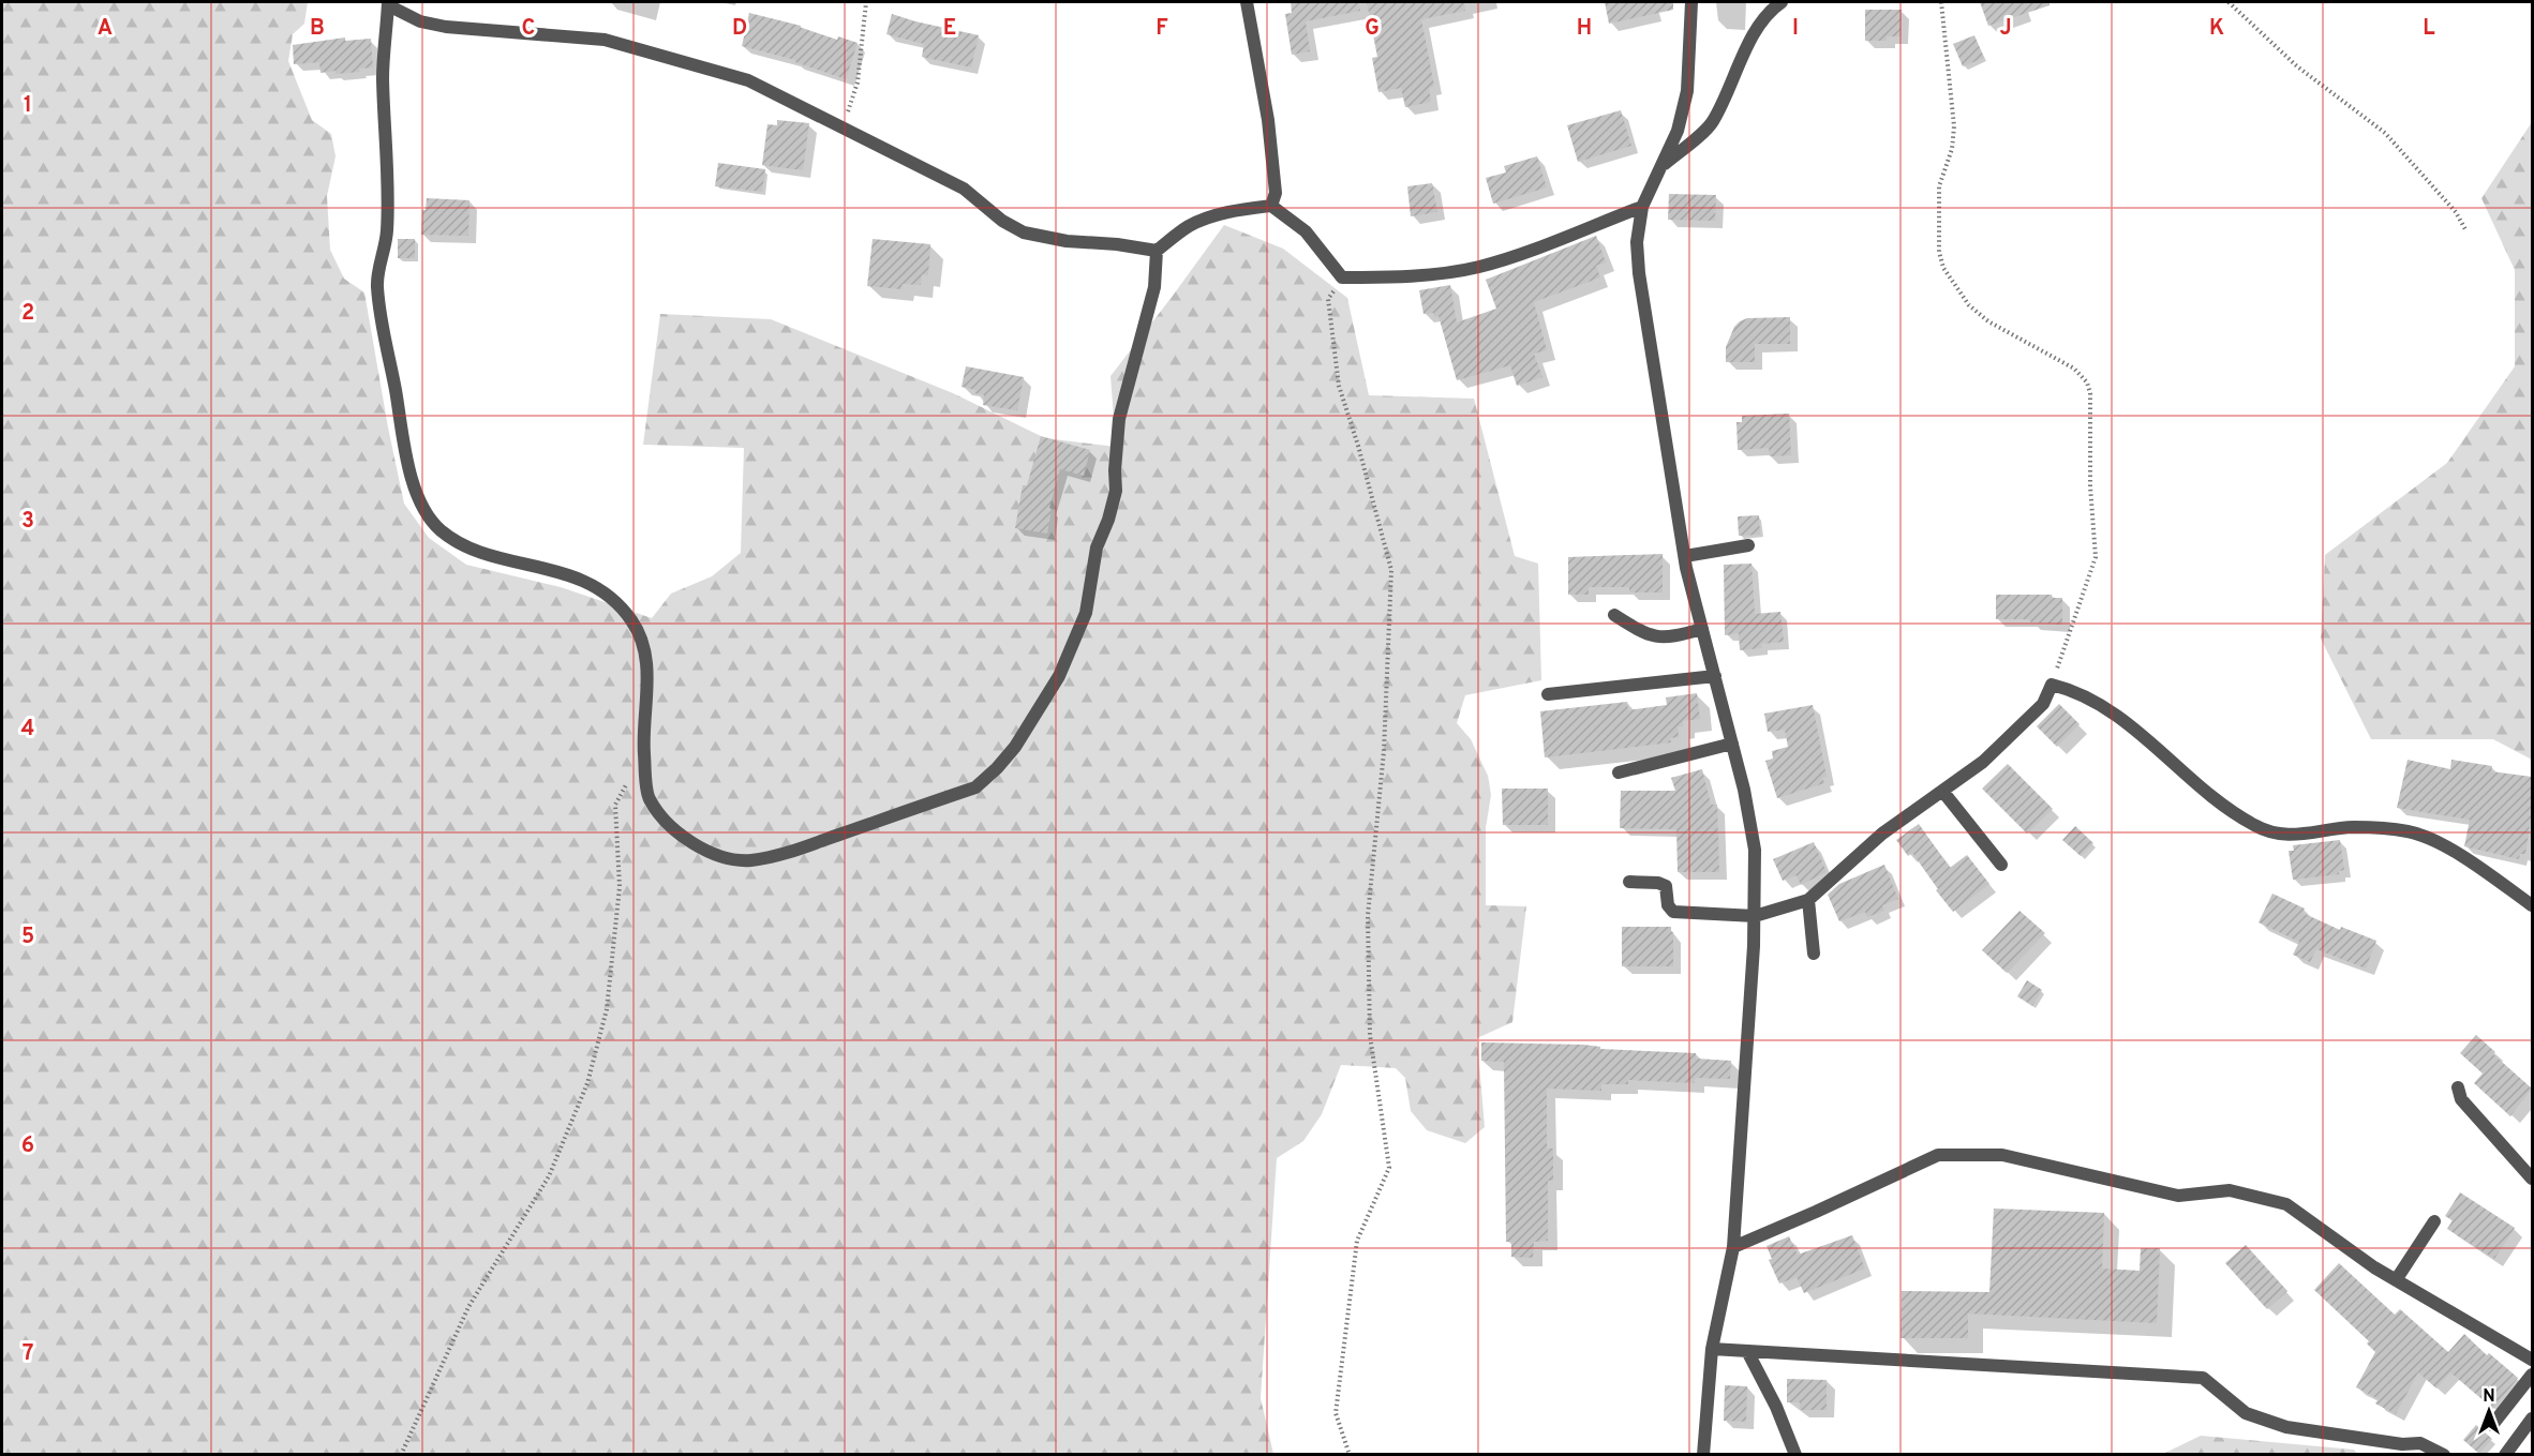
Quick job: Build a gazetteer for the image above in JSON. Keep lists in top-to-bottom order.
{
  "north": "top",
  "grid": {
    "columns": [
      "A",
      "B",
      "C",
      "D",
      "E",
      "F",
      "G",
      "H",
      "I",
      "J",
      "K",
      "L"
    ],
    "rows": [
      "1",
      "2",
      "3",
      "4",
      "5",
      "6",
      "7"
    ]
  }
}
